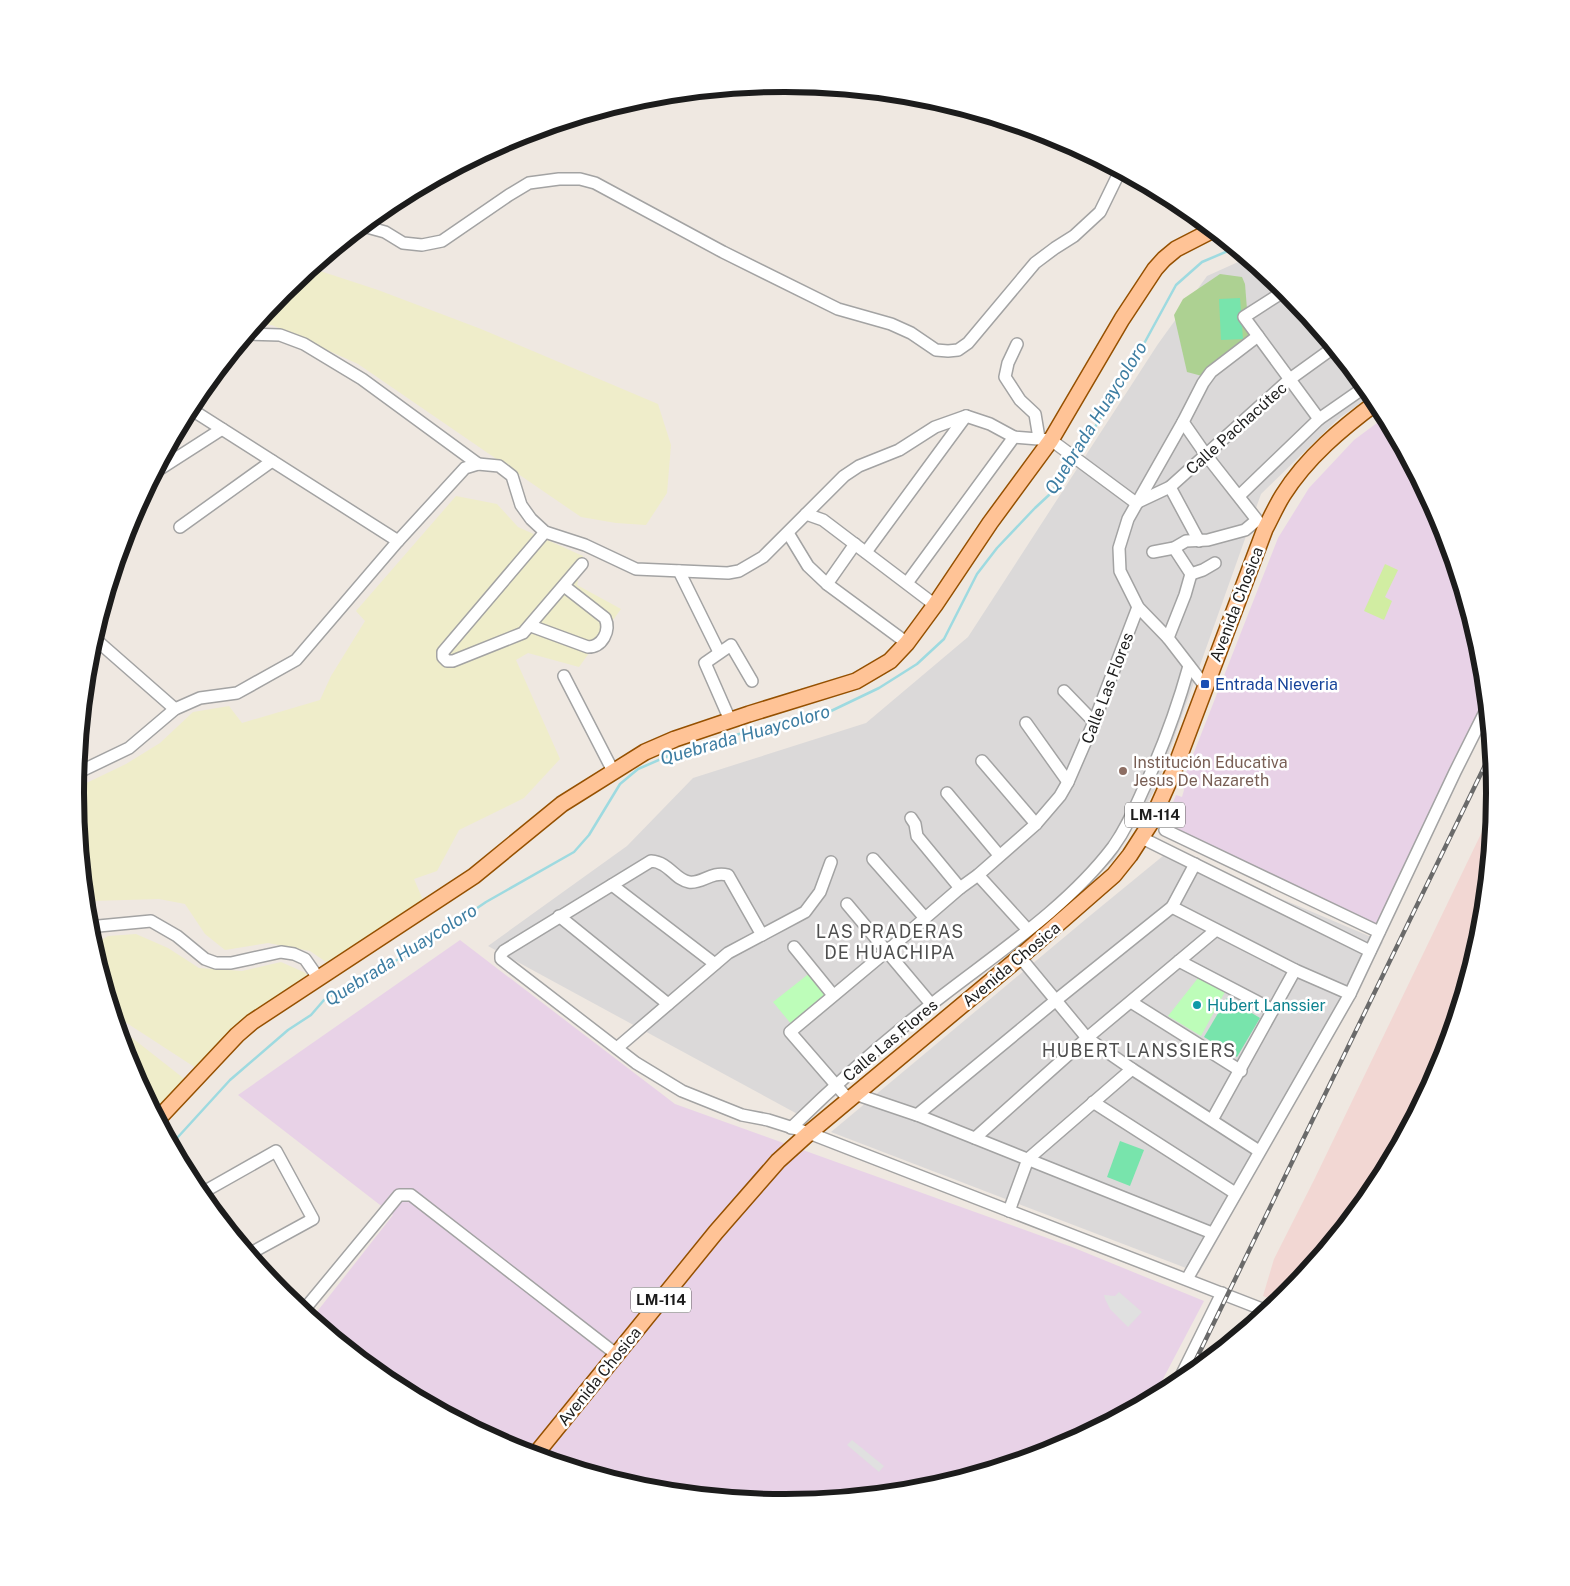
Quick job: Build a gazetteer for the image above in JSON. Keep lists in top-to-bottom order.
{
  "streets": {
    "main road": ["Avenida Chosica", "LM-114"],
    "street": ["Calle Pachacútec", "Calle Las Flores"]
  },
  "districts": ["LAS PRADERAS DE HUACHIPA", "HUBERT LANSSIERS"],
  "water": ["Quebrada Huaycoloro"],
  "places": {
    "transit": ["Entrada Nieveria"],
    "other": ["Institución Educativa Jesus De Nazareth", "Hubert Lanssier"]
  }
}
